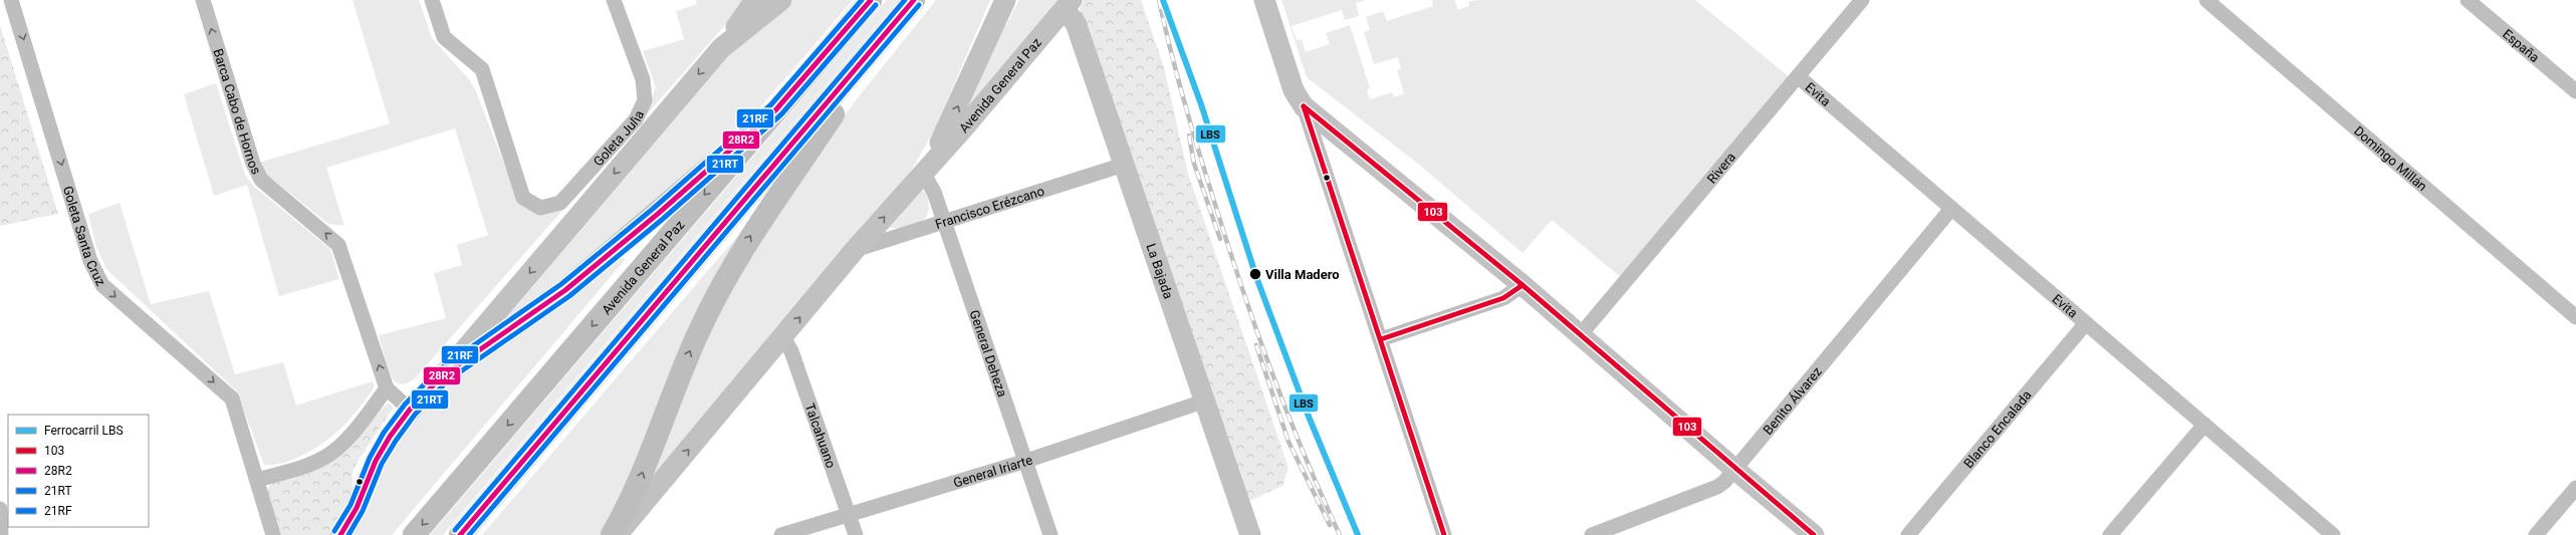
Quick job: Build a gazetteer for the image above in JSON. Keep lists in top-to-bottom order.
{
  "streets": {
    "highway": ["Avenida General Paz"],
    "street": [
      "España",
      "Evita",
      "Barca Cabo de Hornos",
      "Goleta Julia",
      "Domingo Millán",
      "Rivera",
      "Francisco Erézcano",
      "Goleta Santa Cruz",
      "La Bajada",
      "General Deheza",
      "Benito Álvarez",
      "Blanco Encalada",
      "Talcahuano",
      "General Iriarte"
    ]
  },
  "crossings": [
    ["Avenida General Paz", "Francisco Erézcano"],
    ["Avenida General Paz", "La Bajada"],
    ["Avenida General Paz", "General Deheza"],
    ["Avenida General Paz", "Talcahuano"],
    ["Evita", "Rivera"],
    ["Evita", "Benito Álvarez"],
    ["Evita", "Blanco Encalada"],
    ["Francisco Erézcano", "La Bajada"],
    ["Francisco Erézcano", "General Deheza"],
    ["La Bajada", "General Iriarte"],
    ["General Deheza", "General Iriarte"],
    ["Talcahuano", "General Iriarte"]
  ],
  "one_way": ["Barca Cabo de Hornos", "Goleta Santa Cruz"],
  "places": ["Villa Madero"],
  "lines": [
    "rail line LBS",
    "transit line 28R2",
    "transit line 21RF",
    "transit line 21RT",
    "transit line 103"
  ],
  "legend": [
    "Ferrocarril LBS",
    "103",
    "28R2",
    "21RT",
    "21RF"
  ]
}
